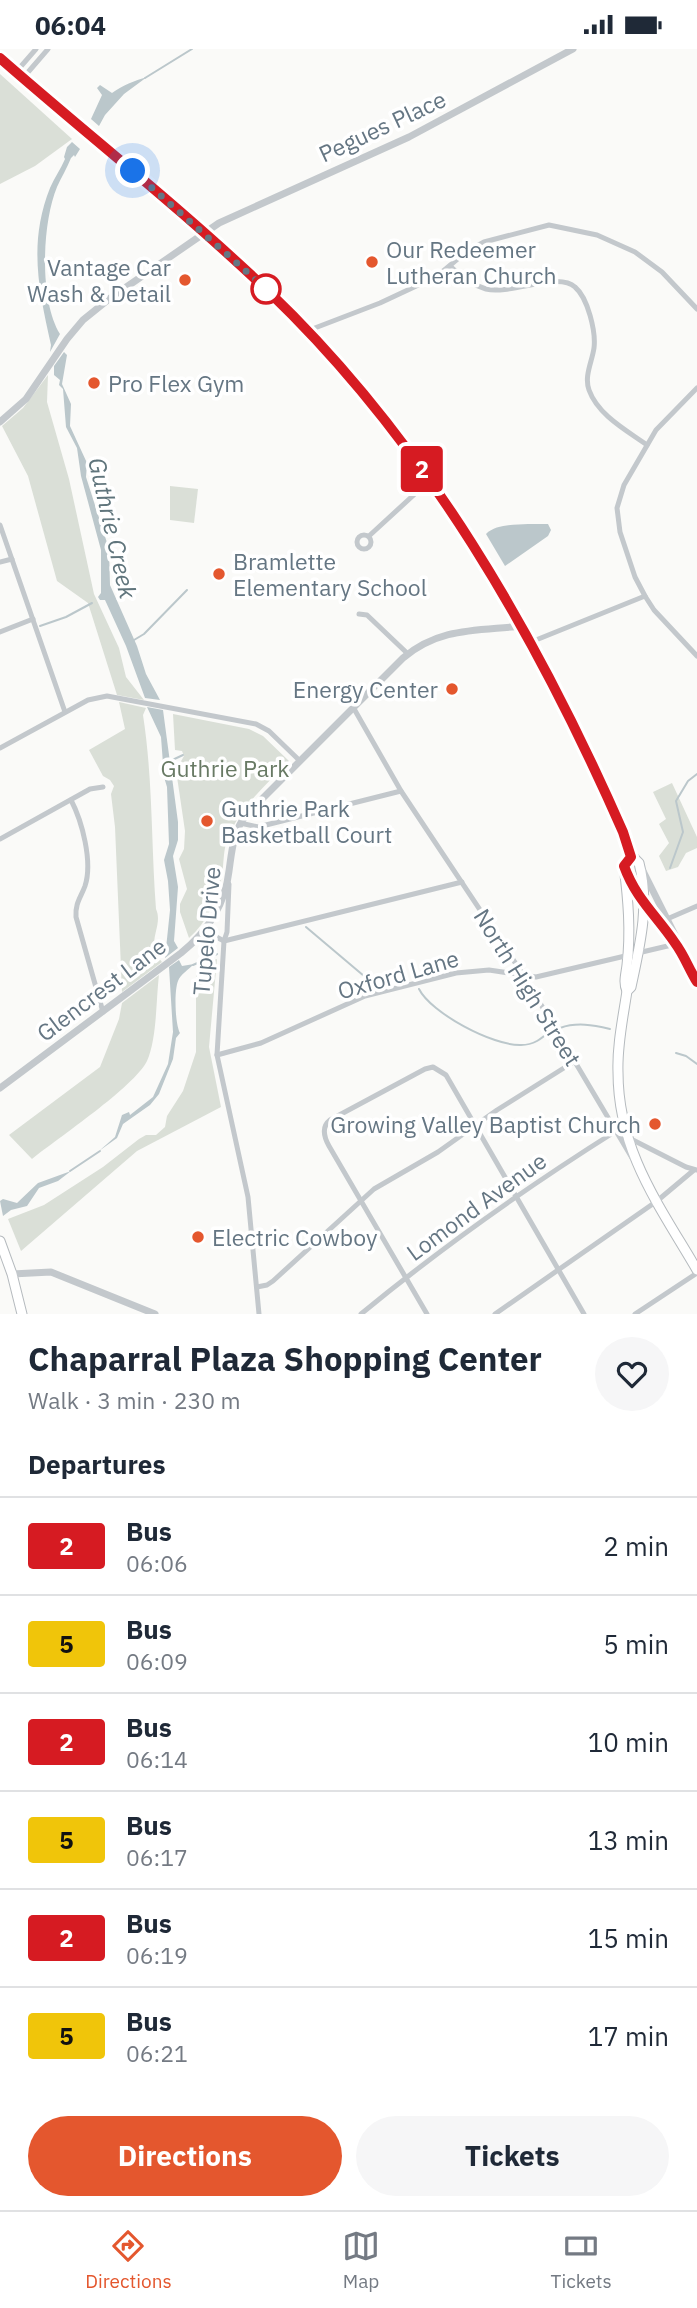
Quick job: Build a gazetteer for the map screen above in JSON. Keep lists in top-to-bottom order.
{
  "streets": {
    "main road": ["North High Street"],
    "street": [
      "Pegues Place",
      "Tupelo Drive",
      "Oxford Lane",
      "Glencrest Lane",
      "Lomond Avenue"
    ]
  },
  "crossings": [
    ["Tupelo Drive", "Oxford Lane"],
    ["Tupelo Drive", "North High Street"],
    ["Tupelo Drive", "Glencrest Lane"],
    ["Oxford Lane", "North High Street"],
    ["North High Street", "Lomond Avenue"]
  ],
  "water": ["Guthrie Creek"],
  "parks": ["Guthrie Park"],
  "places": [
    "Our Redeemer Lutheran Church",
    "Vantage Car Wash & Detail",
    "Pro Flex Gym",
    "Bramlette Elementary School",
    "Energy Center",
    "Guthrie Park Basketball Court",
    "Growing Valley Baptist Church",
    "Electric Cowboy"
  ],
  "lines": ["bus line 2"],
  "page": {
    "status": "06:04",
    "on_map": "2",
    "heading": [
      ["Chaparral Plaza Shopping Center", "Walk · 3 min · 230 m"],
      "Departures"
    ],
    "list": [
      {
        "mark": "2",
        "name": "Bus",
        "note": "06:06",
        "value": "2 min"
      },
      {
        "mark": "5",
        "name": "Bus",
        "note": "06:09",
        "value": "5 min"
      },
      {
        "mark": "2",
        "name": "Bus",
        "note": "06:14",
        "value": "10 min"
      },
      {
        "mark": "5",
        "name": "Bus",
        "note": "06:17",
        "value": "13 min"
      },
      {
        "mark": "2",
        "name": "Bus",
        "note": "06:19",
        "value": "15 min"
      },
      {
        "mark": "5",
        "name": "Bus",
        "note": "06:21",
        "value": "17 min"
      }
    ],
    "buttons": ["Directions", "Tickets"],
    "tabs": ["Directions", "Map", "Tickets"]
  }
}
